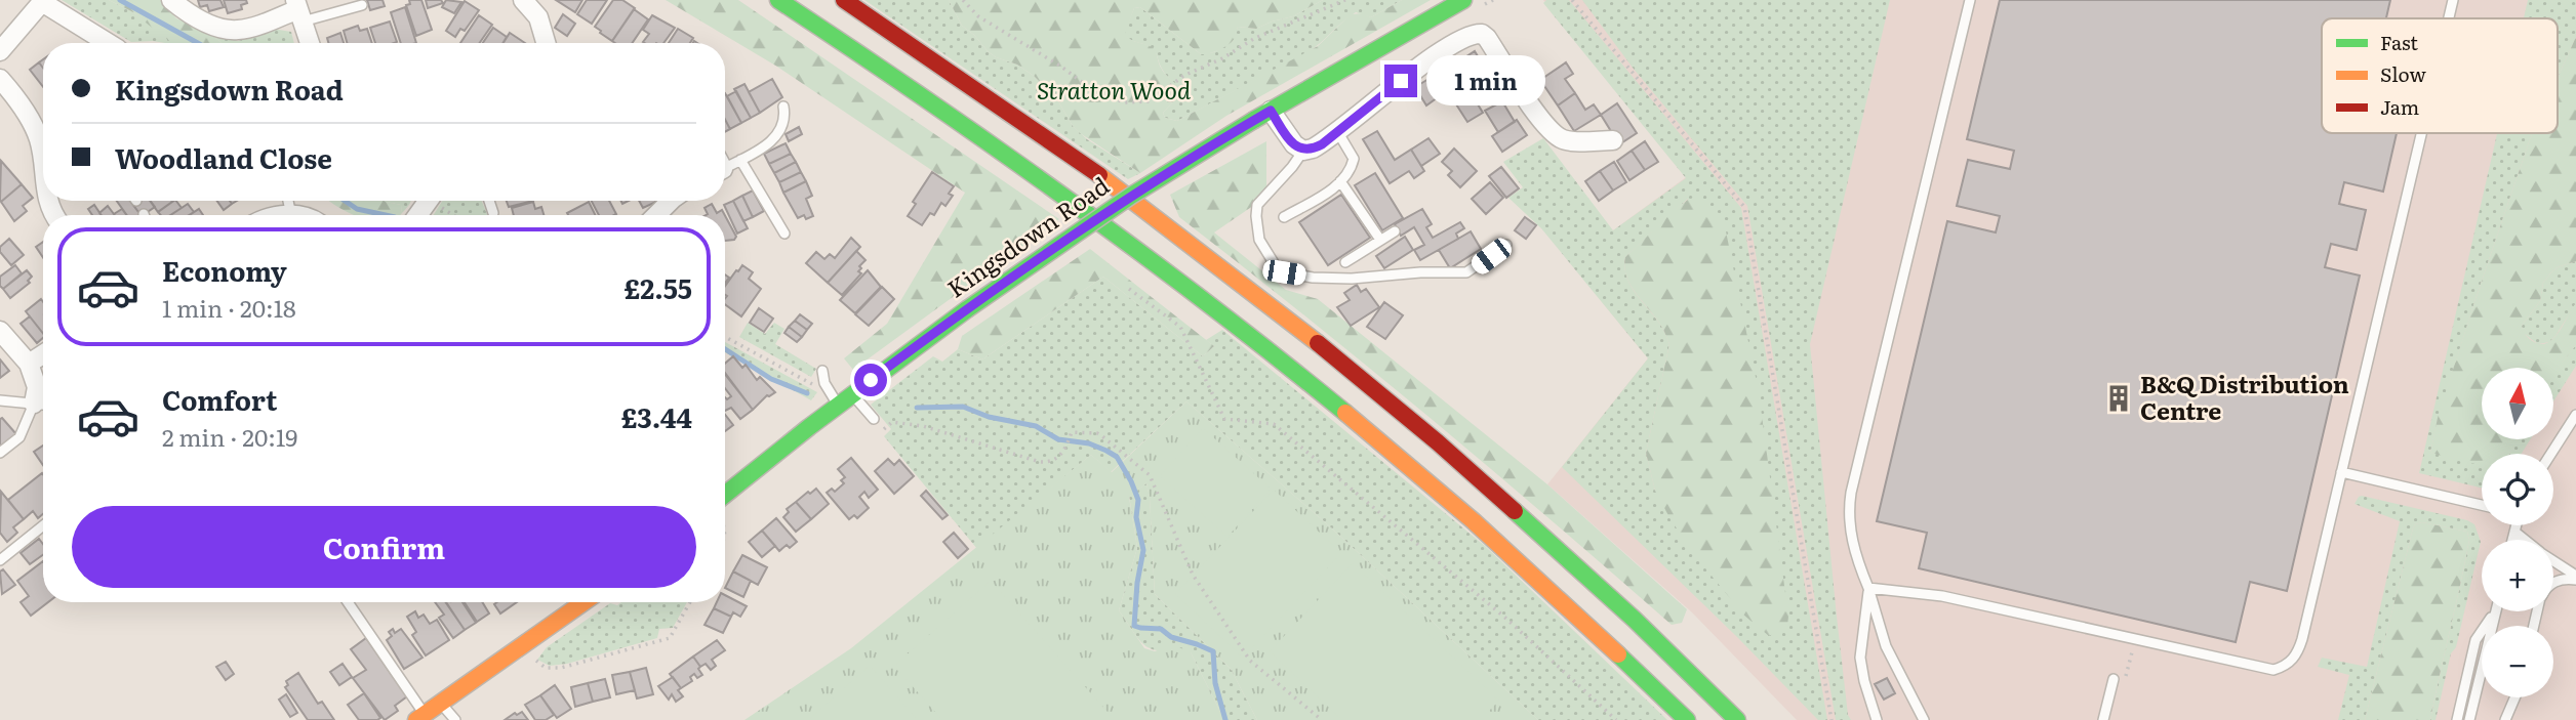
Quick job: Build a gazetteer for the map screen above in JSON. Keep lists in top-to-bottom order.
{
  "streets": {
    "main road": ["Kingsdown Road"]
  },
  "parks": ["Stratton Wood"],
  "places": {
    "building": ["B&Q Distribution Centre"]
  },
  "legend": ["Fast", "Slow", "Jam"],
  "north": "top",
  "page": {
    "banner": ["Kingsdown Road", "Woodland Close"],
    "bubble": "1 min",
    "list": [
      {
        "name": "Economy",
        "note": "1 min · 20:18",
        "value": "£2.55"
      },
      {
        "name": "Comfort",
        "note": "2 min · 20:19",
        "value": "£3.44"
      }
    ],
    "map_buttons": ["+", "−"],
    "buttons": "Confirm"
  }
}
